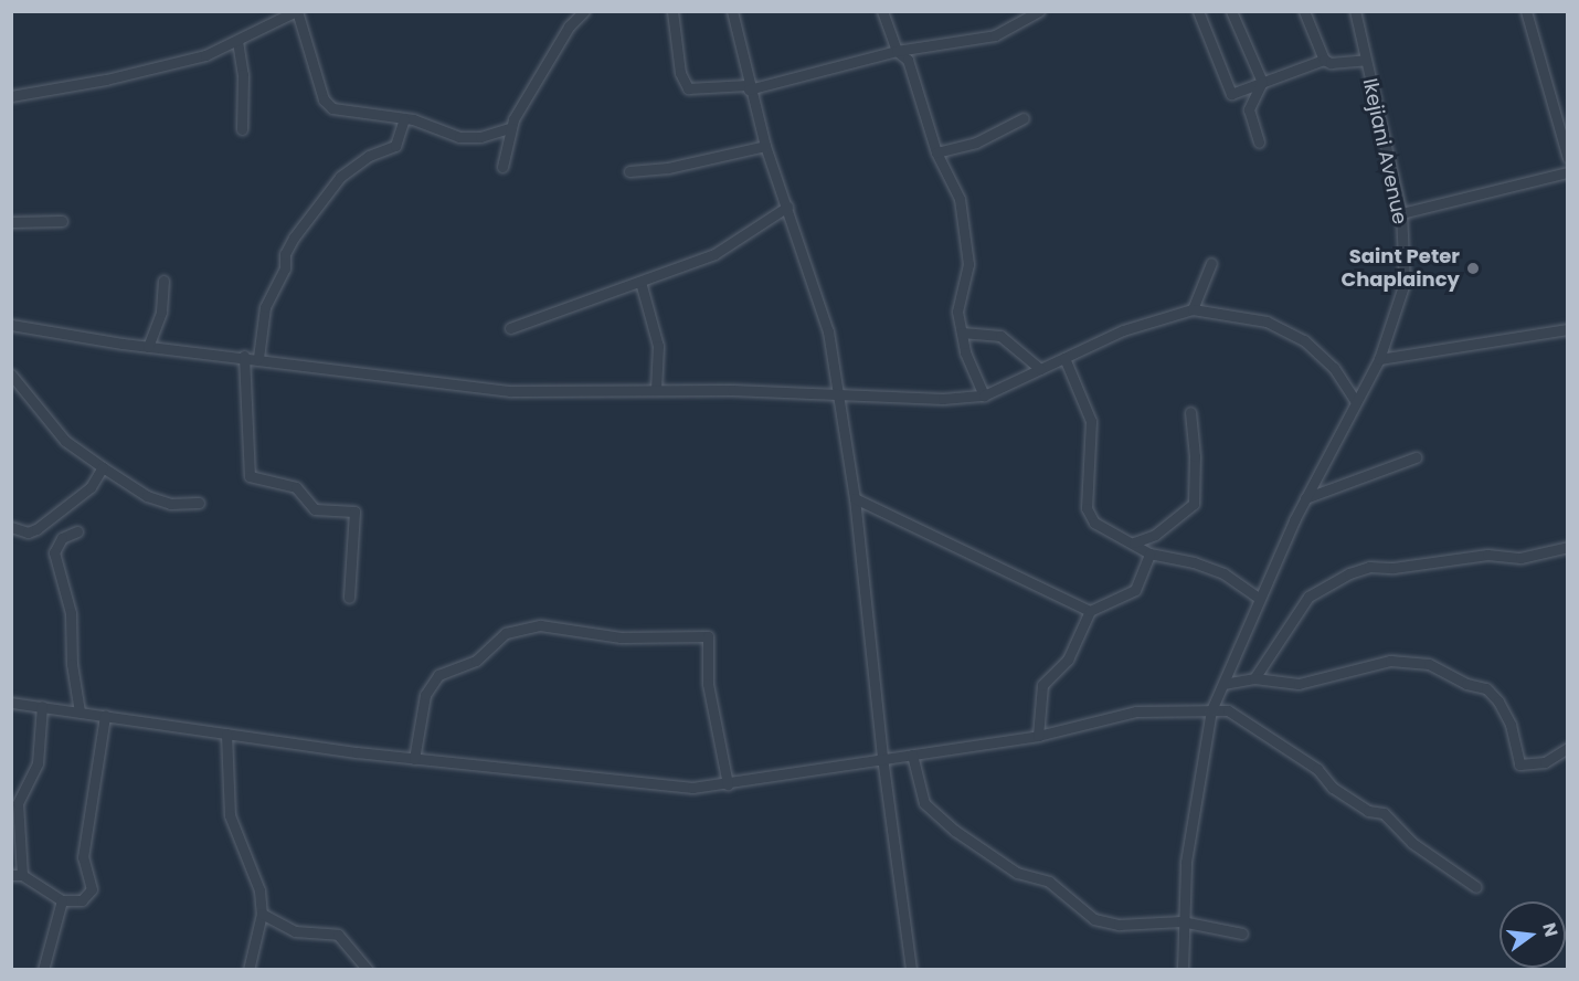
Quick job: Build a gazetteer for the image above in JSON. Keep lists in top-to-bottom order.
{
  "streets": {
    "street": ["Ikejiani Avenue"]
  },
  "places": ["Saint Peter Chaplaincy"],
  "north": "right"
}
